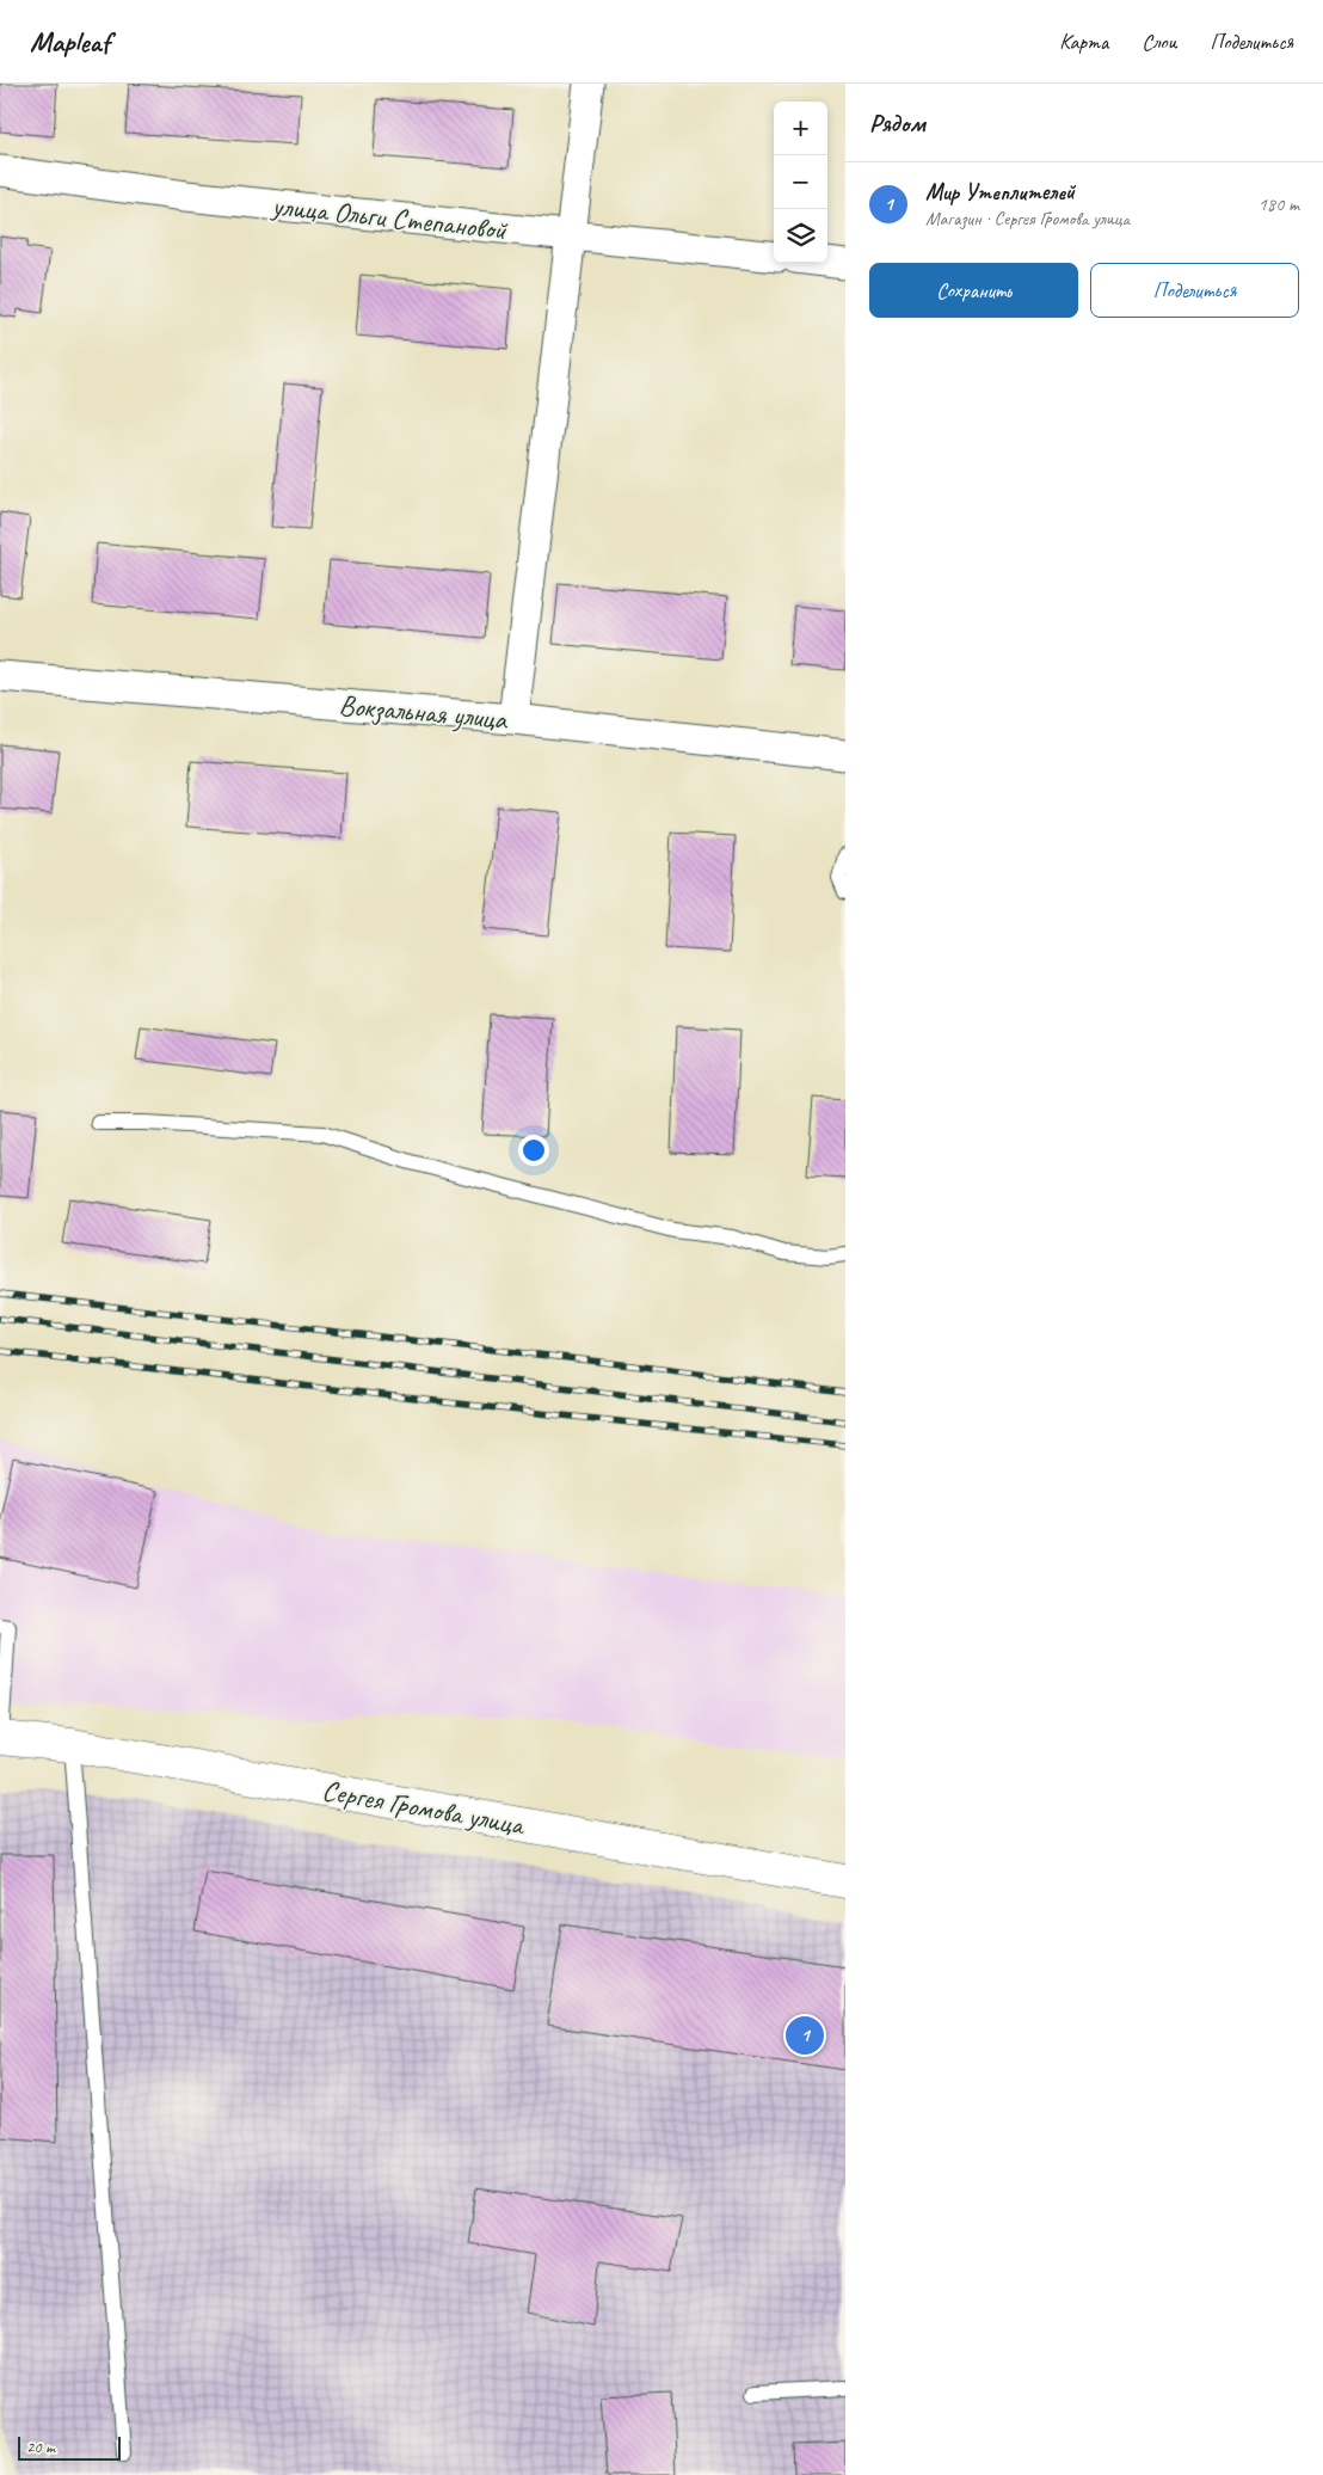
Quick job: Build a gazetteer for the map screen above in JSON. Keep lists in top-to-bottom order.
{
  "streets": {
    "street": ["улица Ольги Степановой", "Вокзальная улица", "Сергея Громова улица"]
  },
  "scale_bar": "20 m",
  "page": {
    "header": "Mapleaf",
    "nav": ["Карта", "Слои", "Поделиться"],
    "heading": "Рядом",
    "map_buttons": ["+", "−"],
    "list": [
      {
        "mark": "1",
        "name": "Мир Утеплителей",
        "note": "Магазин · Сергея Громова улица",
        "value": "180 m"
      }
    ],
    "buttons": ["Сохранить", "Поделиться"],
    "pins": "1",
    "scale": "20 m"
  }
}
